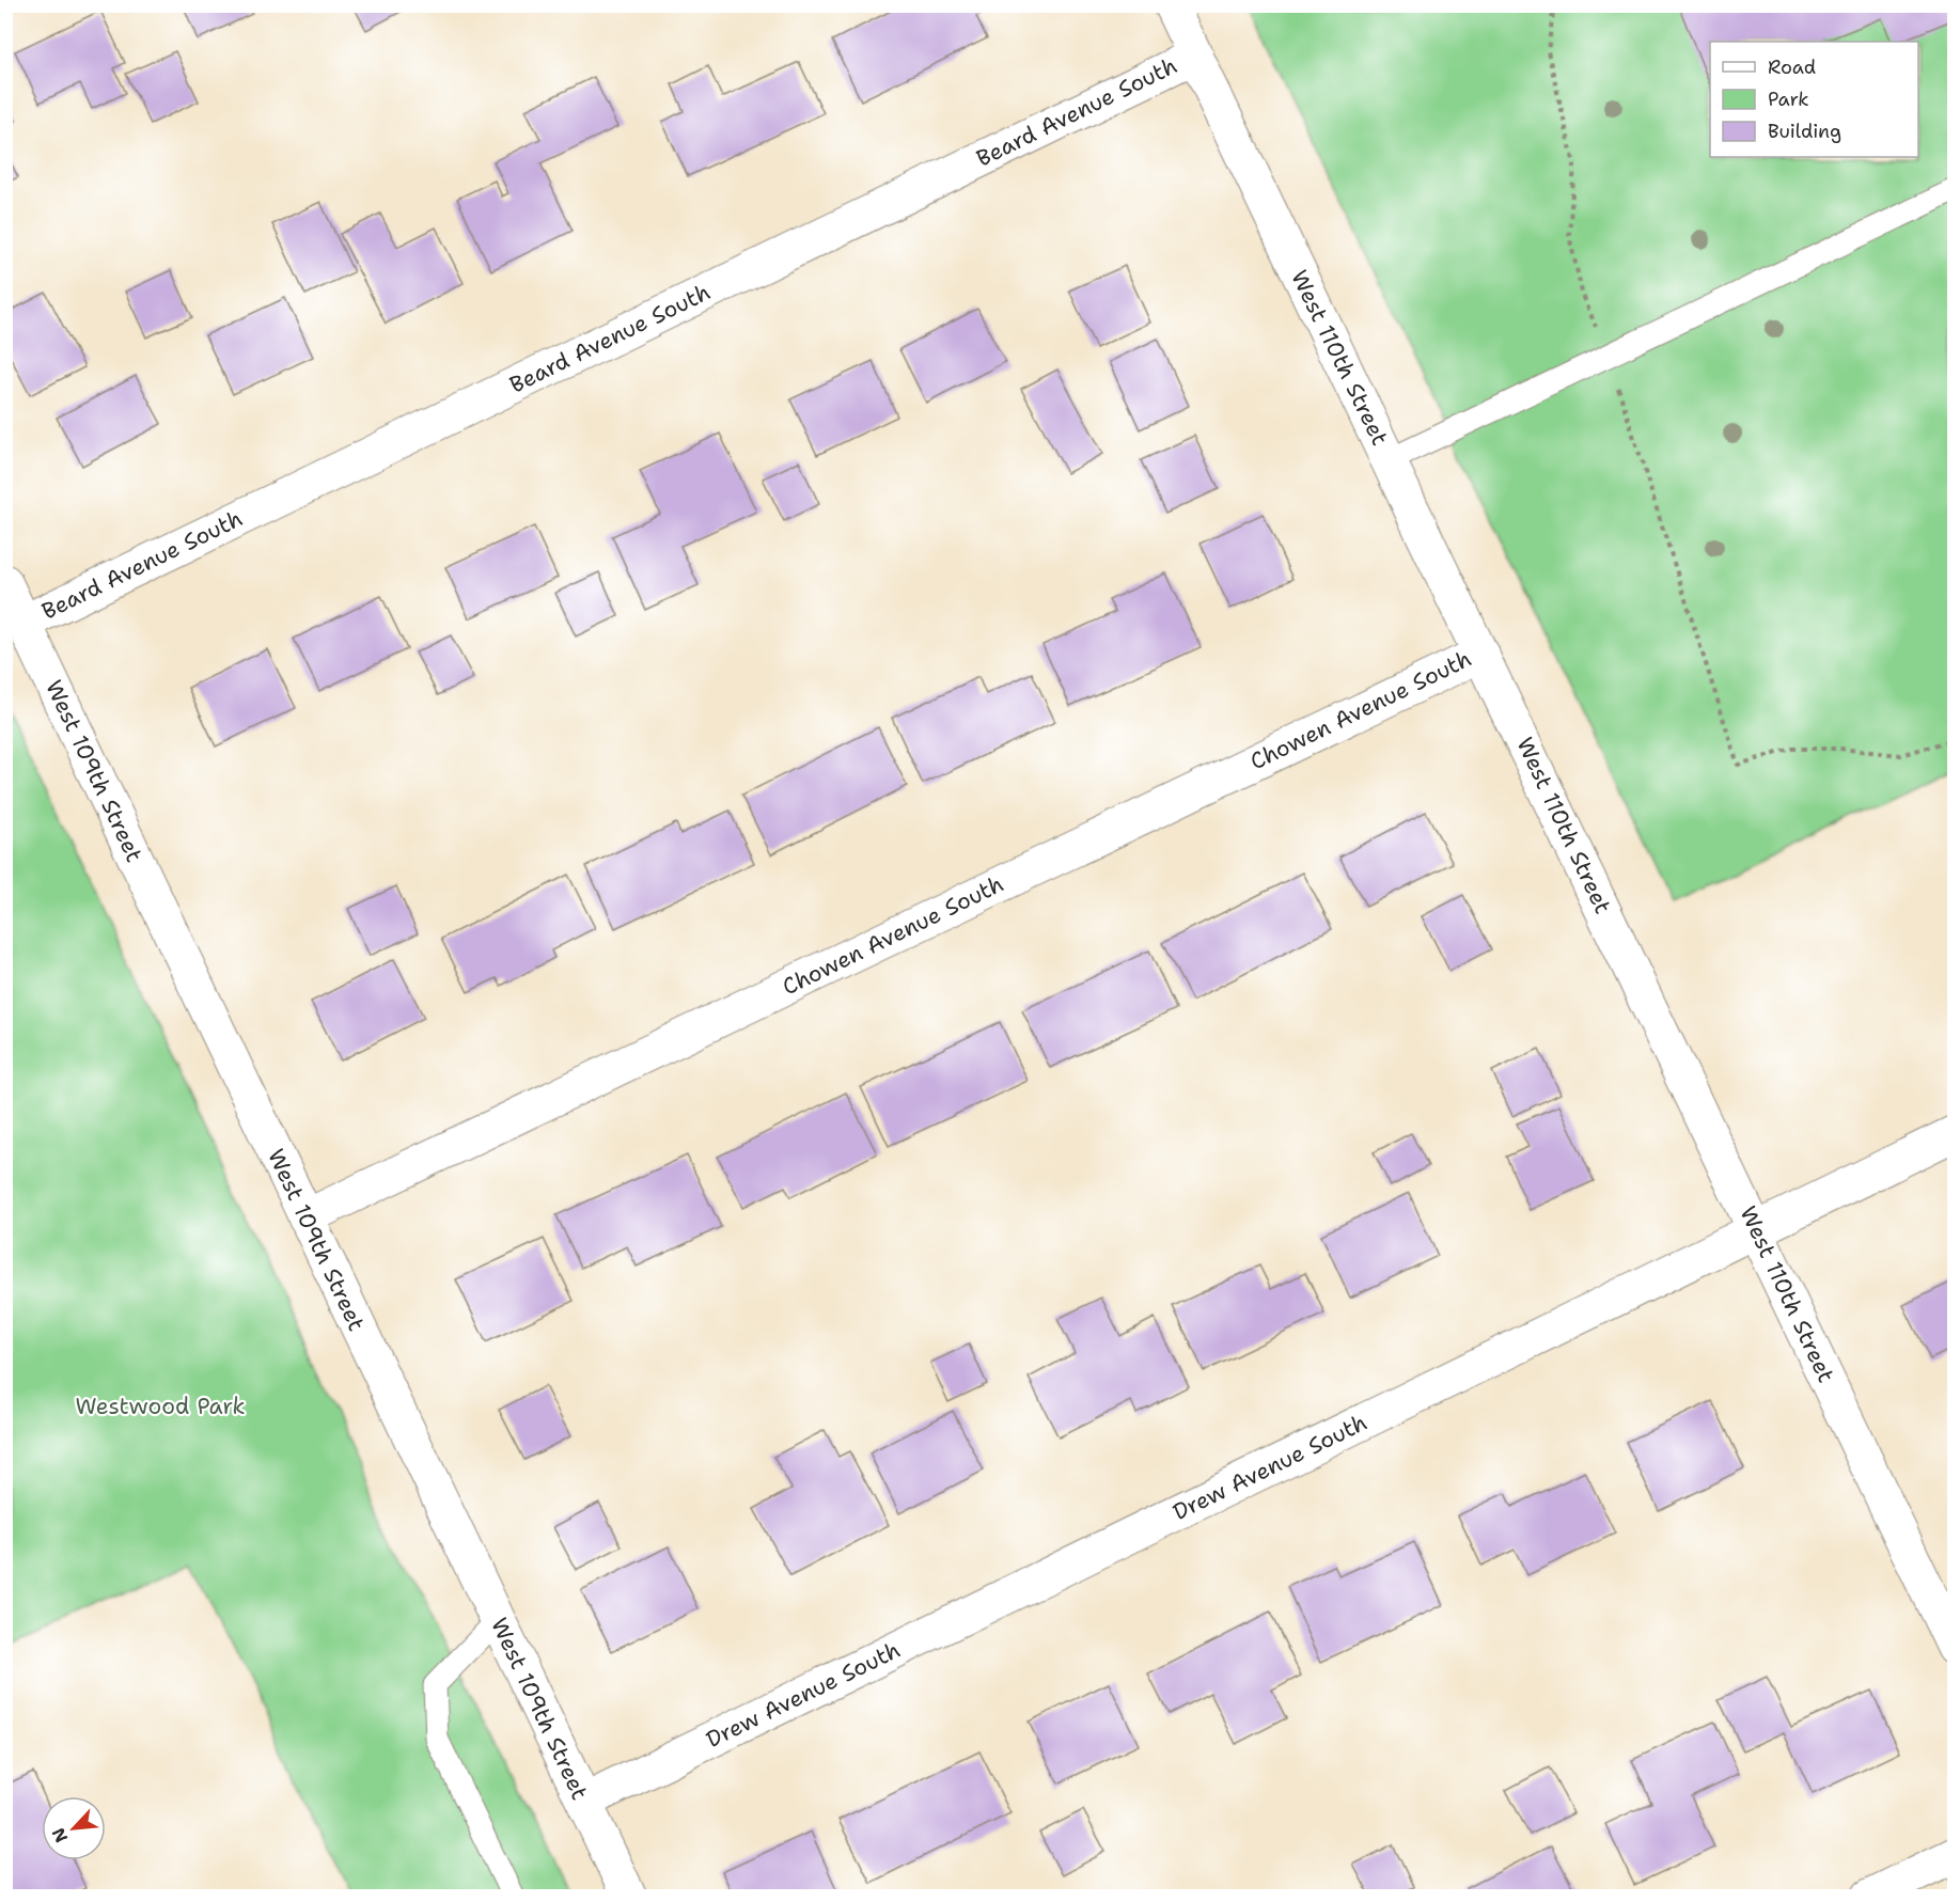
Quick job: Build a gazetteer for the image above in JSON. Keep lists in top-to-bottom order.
{
  "streets": {
    "street": [
      "Beard Avenue South",
      "West 110th Street",
      "Chowen Avenue South",
      "West 109th Street",
      "Drew Avenue South"
    ]
  },
  "crossings": [
    ["Beard Avenue South", "West 110th Street"],
    ["Beard Avenue South", "West 109th Street"],
    ["West 110th Street", "Chowen Avenue South"],
    ["West 110th Street", "Drew Avenue South"],
    ["Chowen Avenue South", "West 109th Street"],
    ["West 109th Street", "Drew Avenue South"]
  ],
  "parks": ["Westwood Park"],
  "legend": ["Road", "Park", "Building"],
  "north": "bottom left"
}
